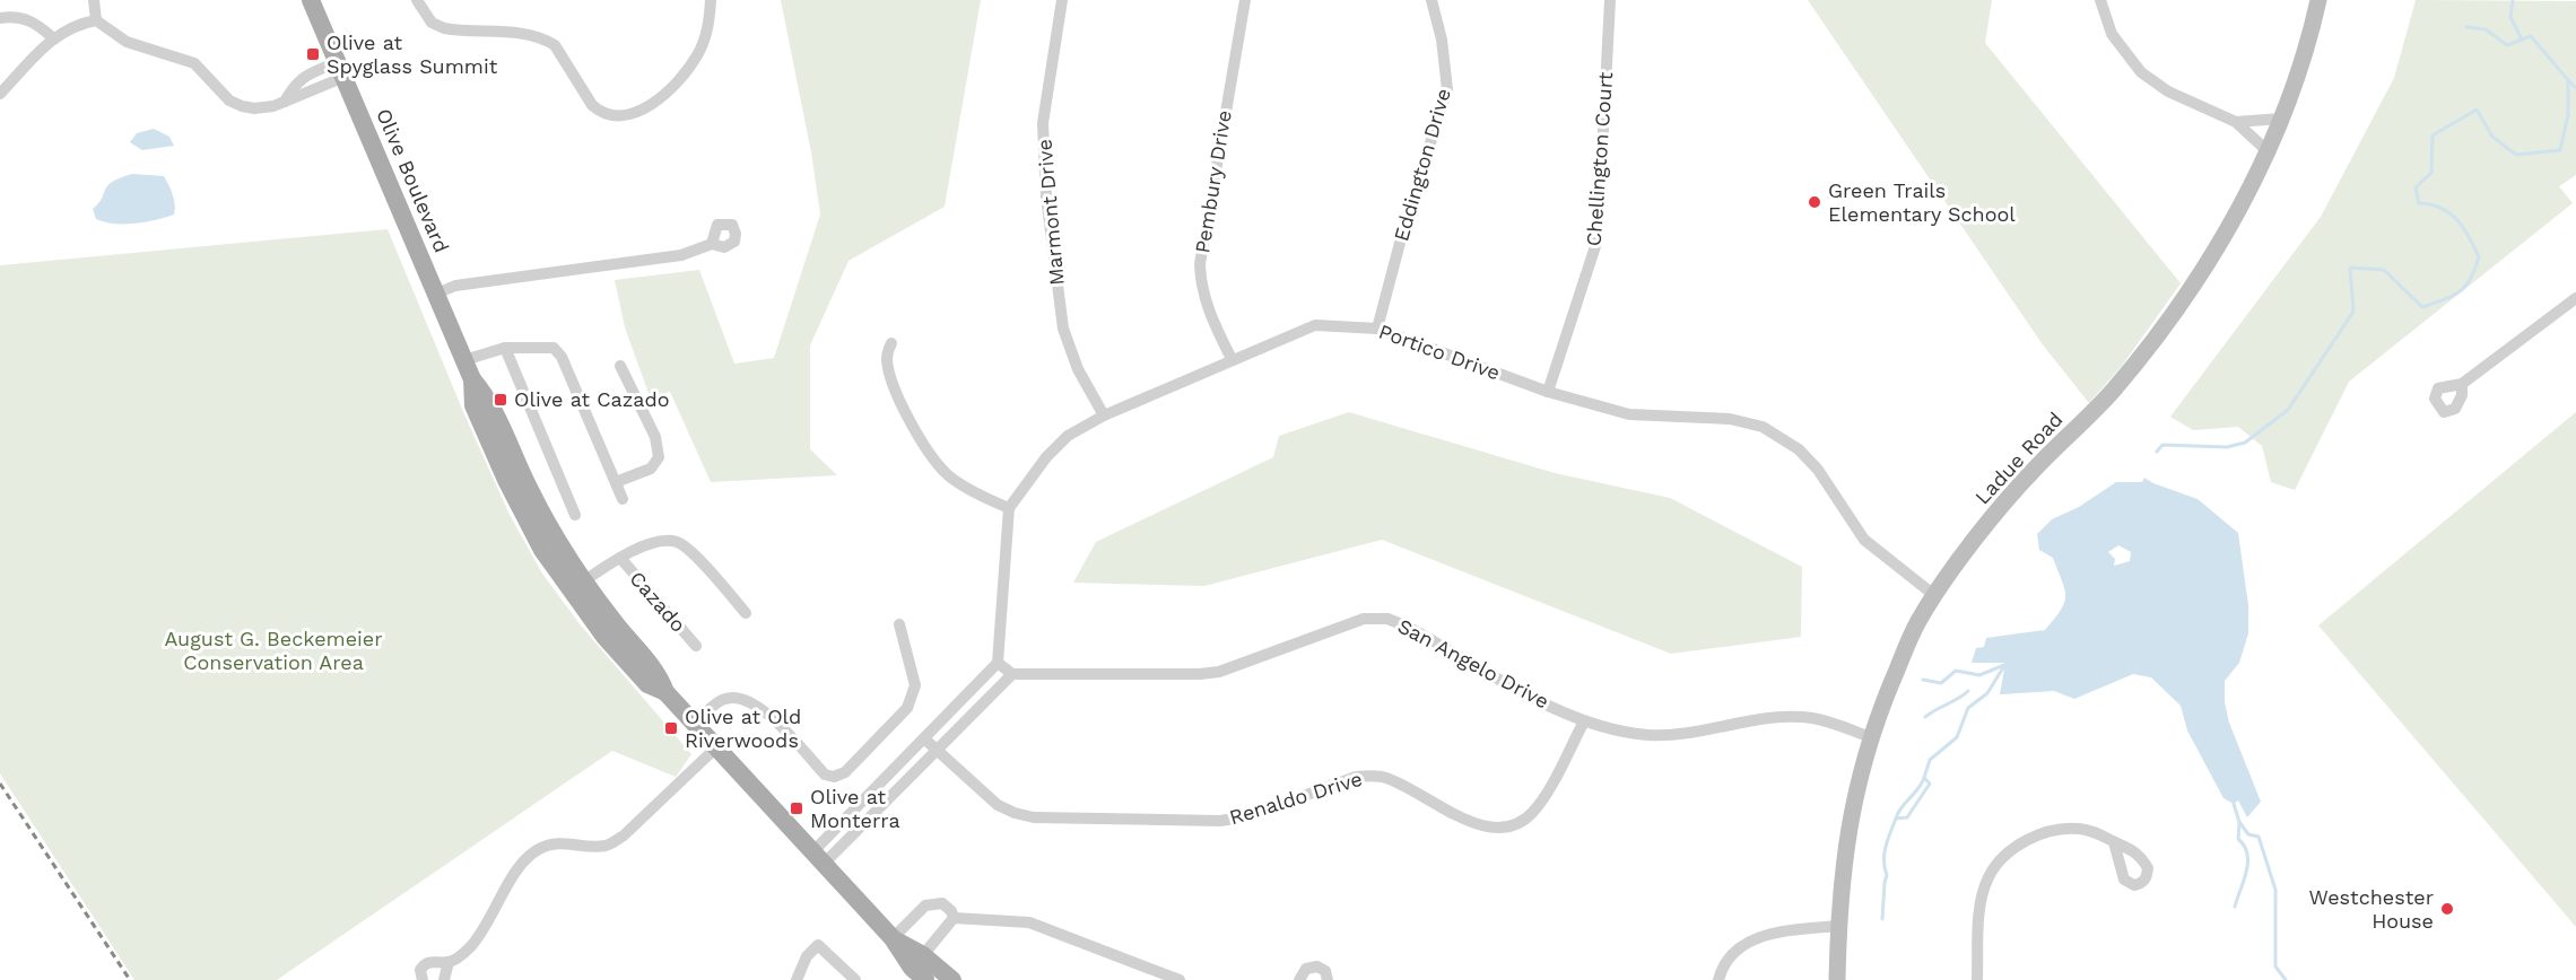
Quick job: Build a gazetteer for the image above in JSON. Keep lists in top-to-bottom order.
{
  "streets": {
    "main road": ["Olive Boulevard", "Ladue Road"],
    "street": [
      "Chellington Court",
      "Eddington Drive",
      "Pembury Drive",
      "Marmont Drive",
      "Portico Drive",
      "Cazado",
      "San Angelo Drive",
      "Renaldo Drive"
    ]
  },
  "crossings": [
    ["Chellington Court", "Portico Drive"],
    ["Eddington Drive", "Portico Drive"],
    ["Pembury Drive", "Portico Drive"],
    ["Marmont Drive", "Portico Drive"],
    ["Portico Drive", "Ladue Road"],
    ["Ladue Road", "San Angelo Drive"],
    ["San Angelo Drive", "Renaldo Drive"]
  ],
  "parks": ["August G. Beckemeier Conservation Area"],
  "places": {
    "transit": [
      "Olive at Spyglass Summit",
      "Olive at Cazado",
      "Olive at Old Riverwoods",
      "Olive at Monterra"
    ],
    "other": ["Green Trails Elementary School", "Westchester House"]
  }
}
